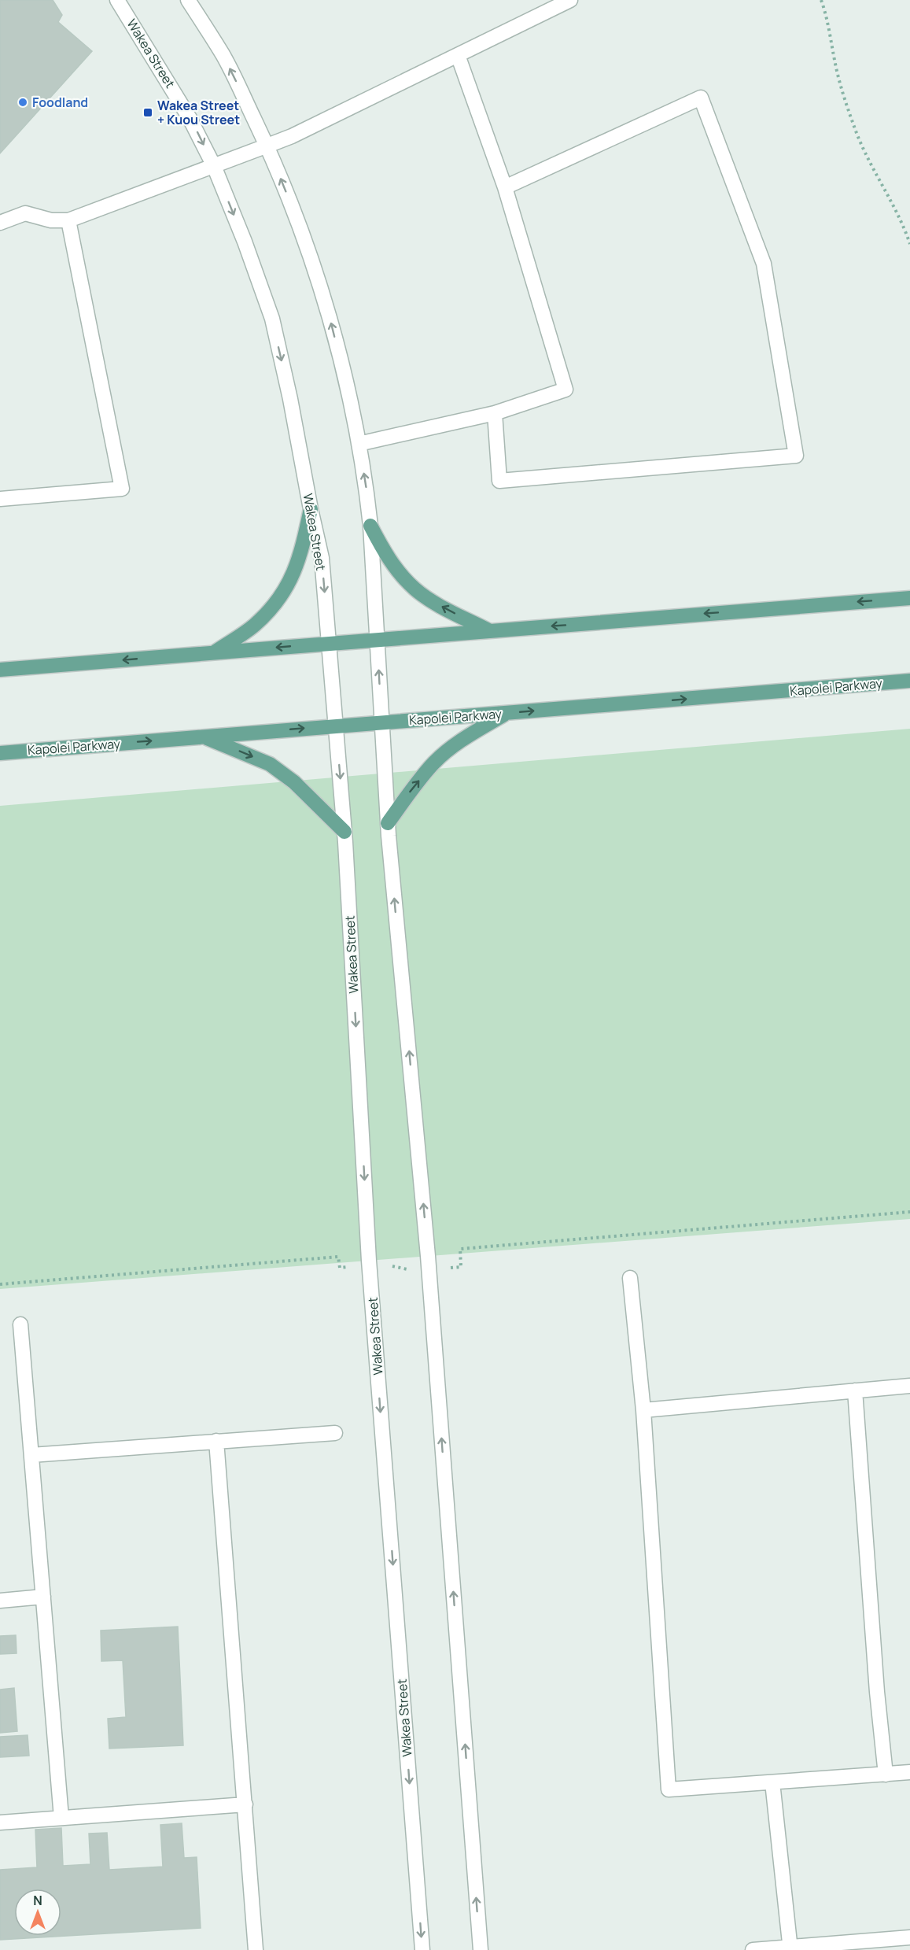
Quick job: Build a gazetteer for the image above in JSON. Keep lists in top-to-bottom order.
{
  "streets": {
    "main road": ["Kapolei Parkway"],
    "street": ["Wakea Street"]
  },
  "crossings": [
    ["Wakea Street", "Kapolei Parkway"]
  ],
  "places": {
    "other": ["Foodland"],
    "transit": ["Wakea Street + Kuou Street"]
  },
  "north": "top"
}
